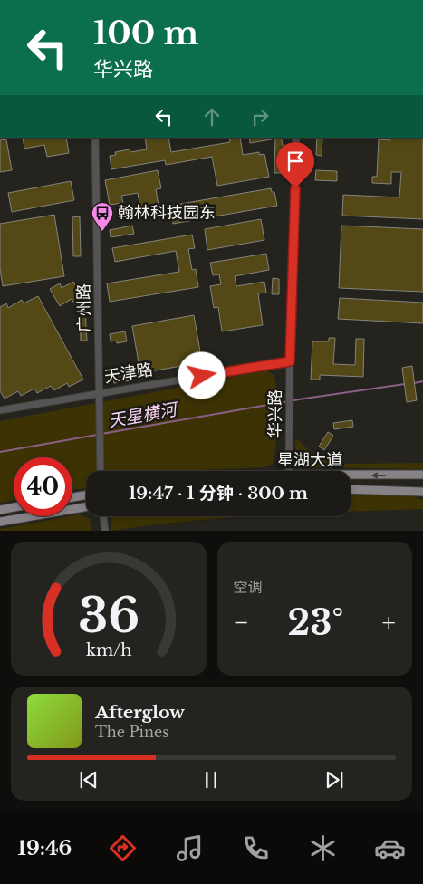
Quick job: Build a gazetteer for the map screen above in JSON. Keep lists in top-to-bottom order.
{
  "streets": {
    "main road": ["星湖大道"],
    "street": ["广州路", "天津路", "华兴路"]
  },
  "crossings": [
    ["广州路", "天津路"],
    ["天津路", "华兴路"]
  ],
  "water": ["天星横河"],
  "places": {
    "bus stop": ["翰林科技园东"]
  },
  "page": {
    "turn": ["100 m", "华兴路"],
    "limit": "40",
    "trip": "19:47 · 1 分钟 · 300 m",
    "tile": "空调",
    "heat": ["−", "23°", "+"],
    "song": ["Afterglow", "The Pines"],
    "tabs": "19:46",
    "gauge": ["36", "km/h"]
  }
}
